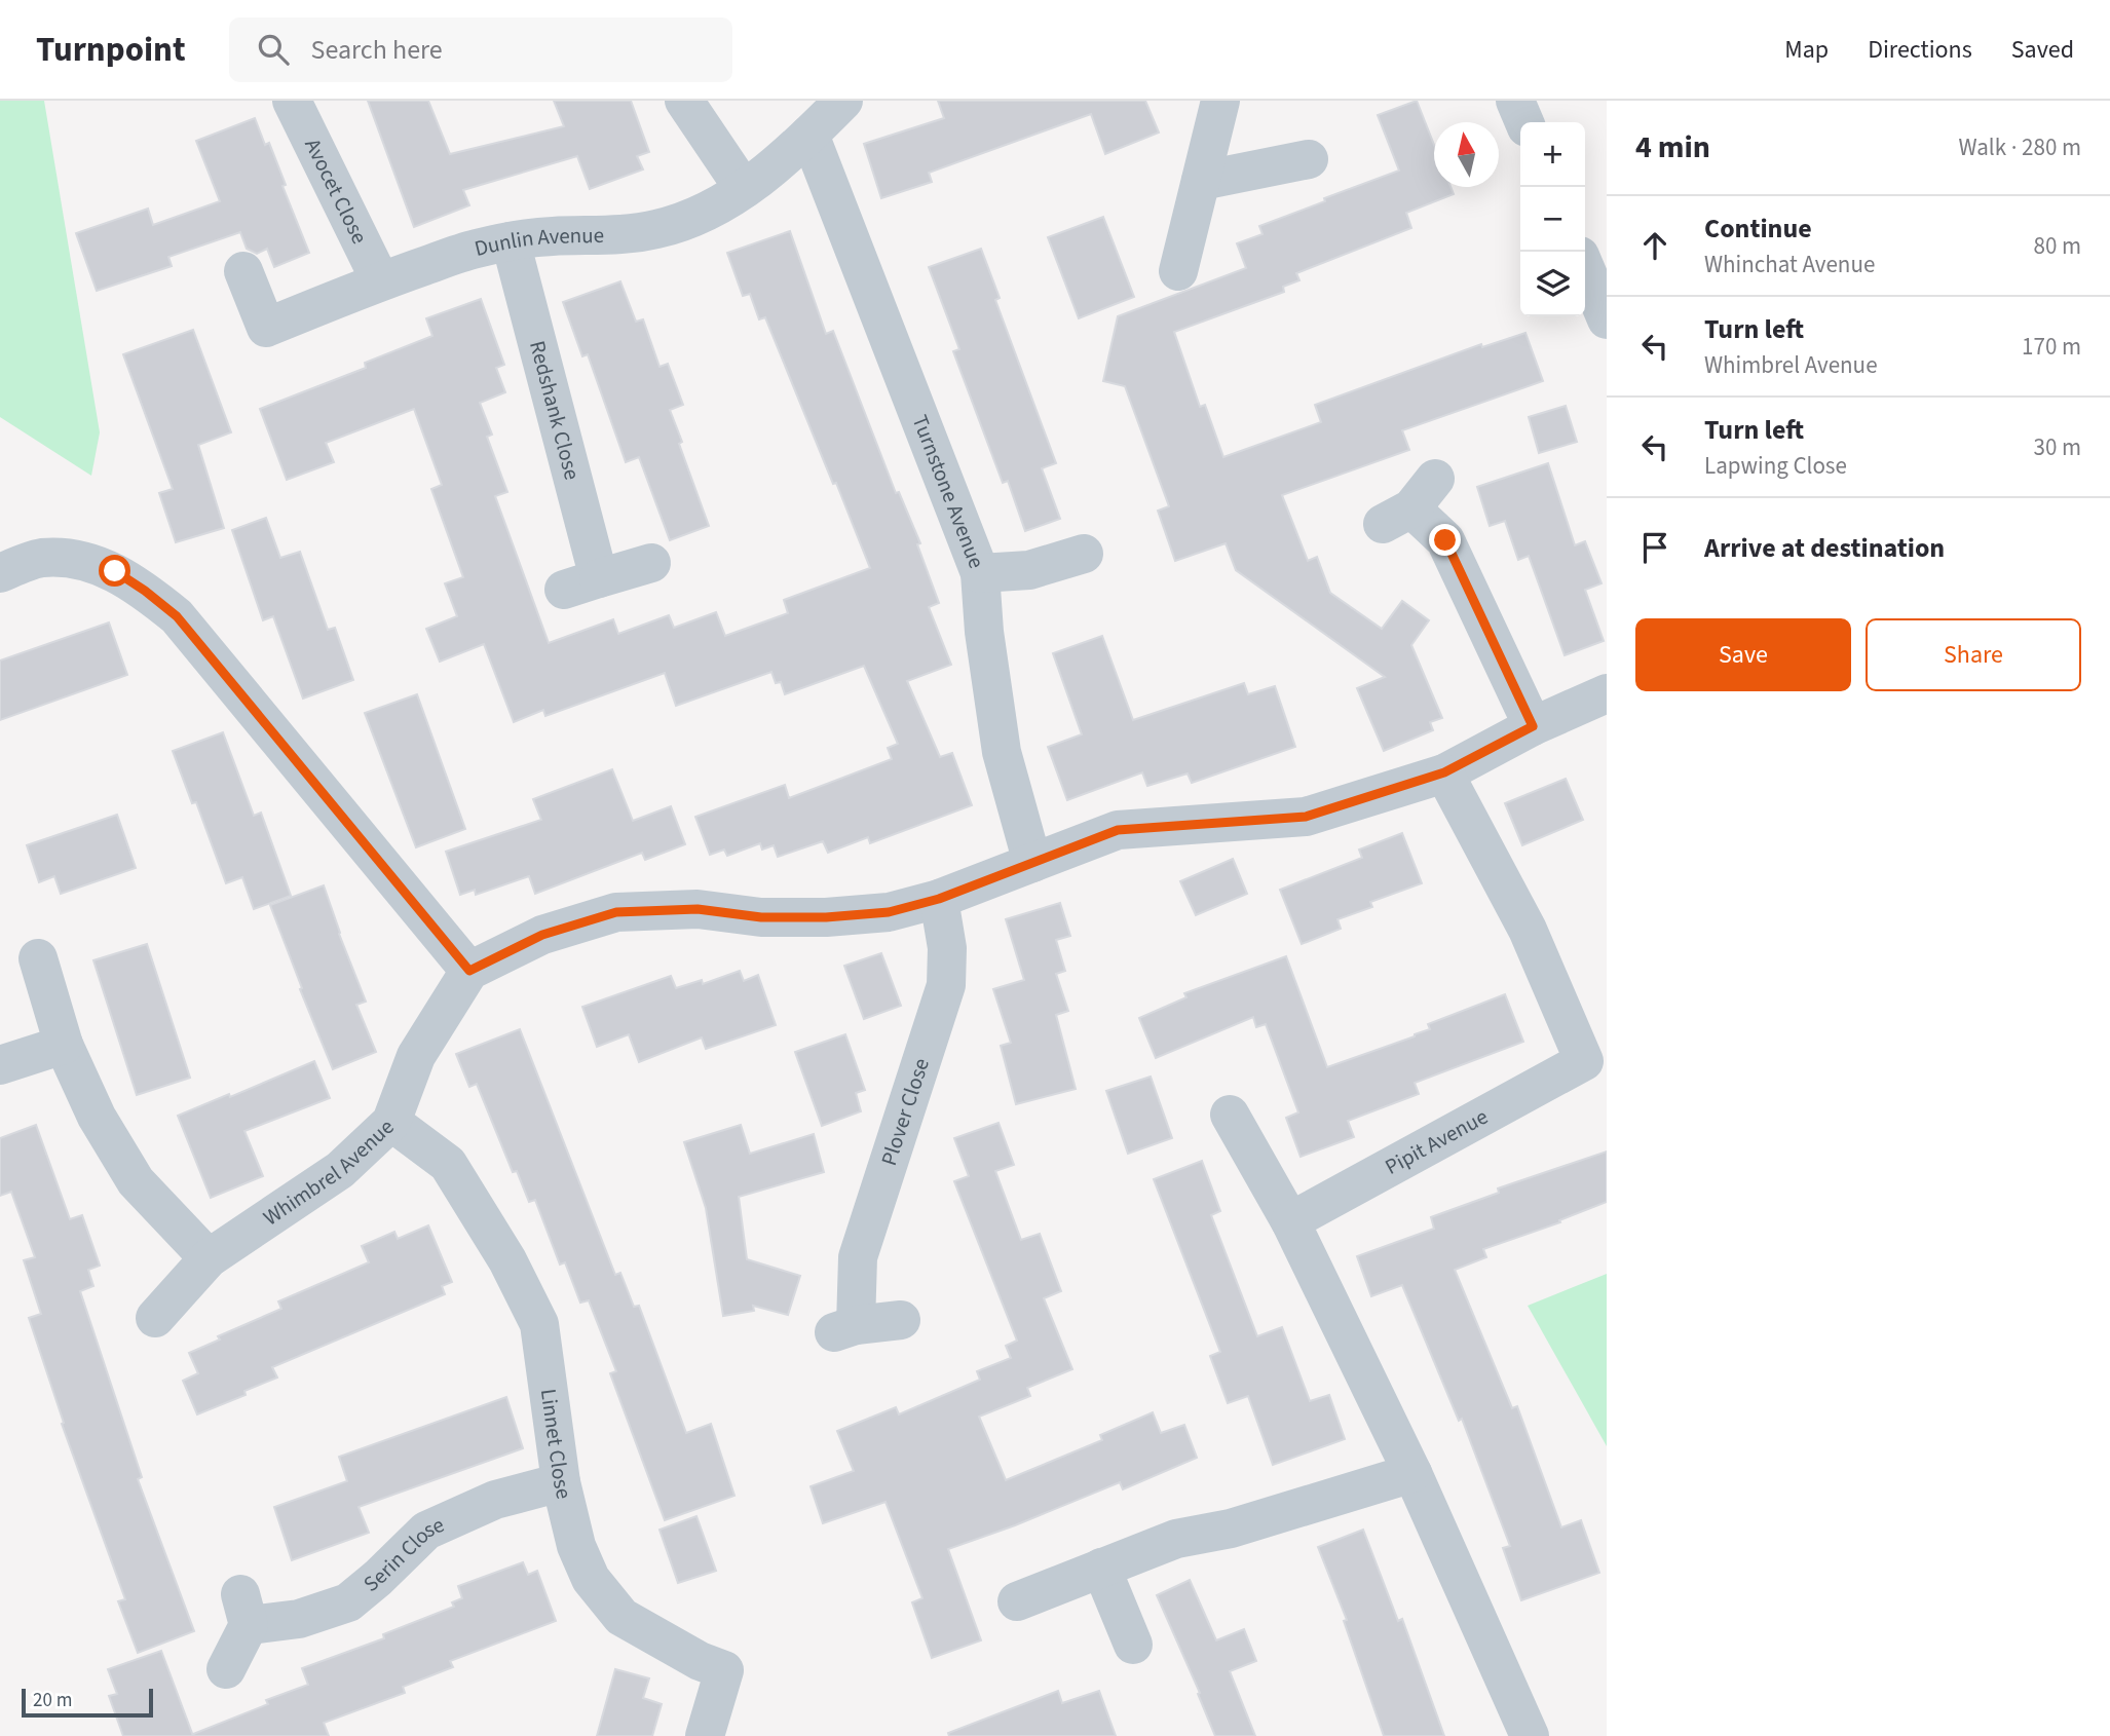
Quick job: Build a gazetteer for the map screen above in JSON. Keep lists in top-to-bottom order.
{
  "streets": {
    "street": [
      "Avocet Close",
      "Dunlin Avenue",
      "Redshank Close",
      "Turnstone Avenue",
      "Plover Close",
      "Pipit Avenue",
      "Whimbrel Avenue",
      "Linnet Close",
      "Serin Close"
    ]
  },
  "crossings": [
    ["Avocet Close", "Dunlin Avenue"],
    ["Dunlin Avenue", "Redshank Close"],
    ["Dunlin Avenue", "Turnstone Avenue"],
    ["Whimbrel Avenue", "Linnet Close"],
    ["Linnet Close", "Serin Close"]
  ],
  "scale_bar": "20 m",
  "north": "top",
  "page": {
    "header": "Turnpoint",
    "search": "Search here",
    "nav": ["Map", "Directions", "Saved"],
    "heading": ["4 min", "Walk · 280 m"],
    "map_buttons": ["+", "−"],
    "list": [
      ["Continue", "Whinchat Avenue", "80 m"],
      ["Turn left", "Whimbrel Avenue", "170 m"],
      ["Turn left", "Lapwing Close", "30 m"],
      "Arrive at destination"
    ],
    "buttons": ["Save", "Share"],
    "scale": "20 m"
  }
}
